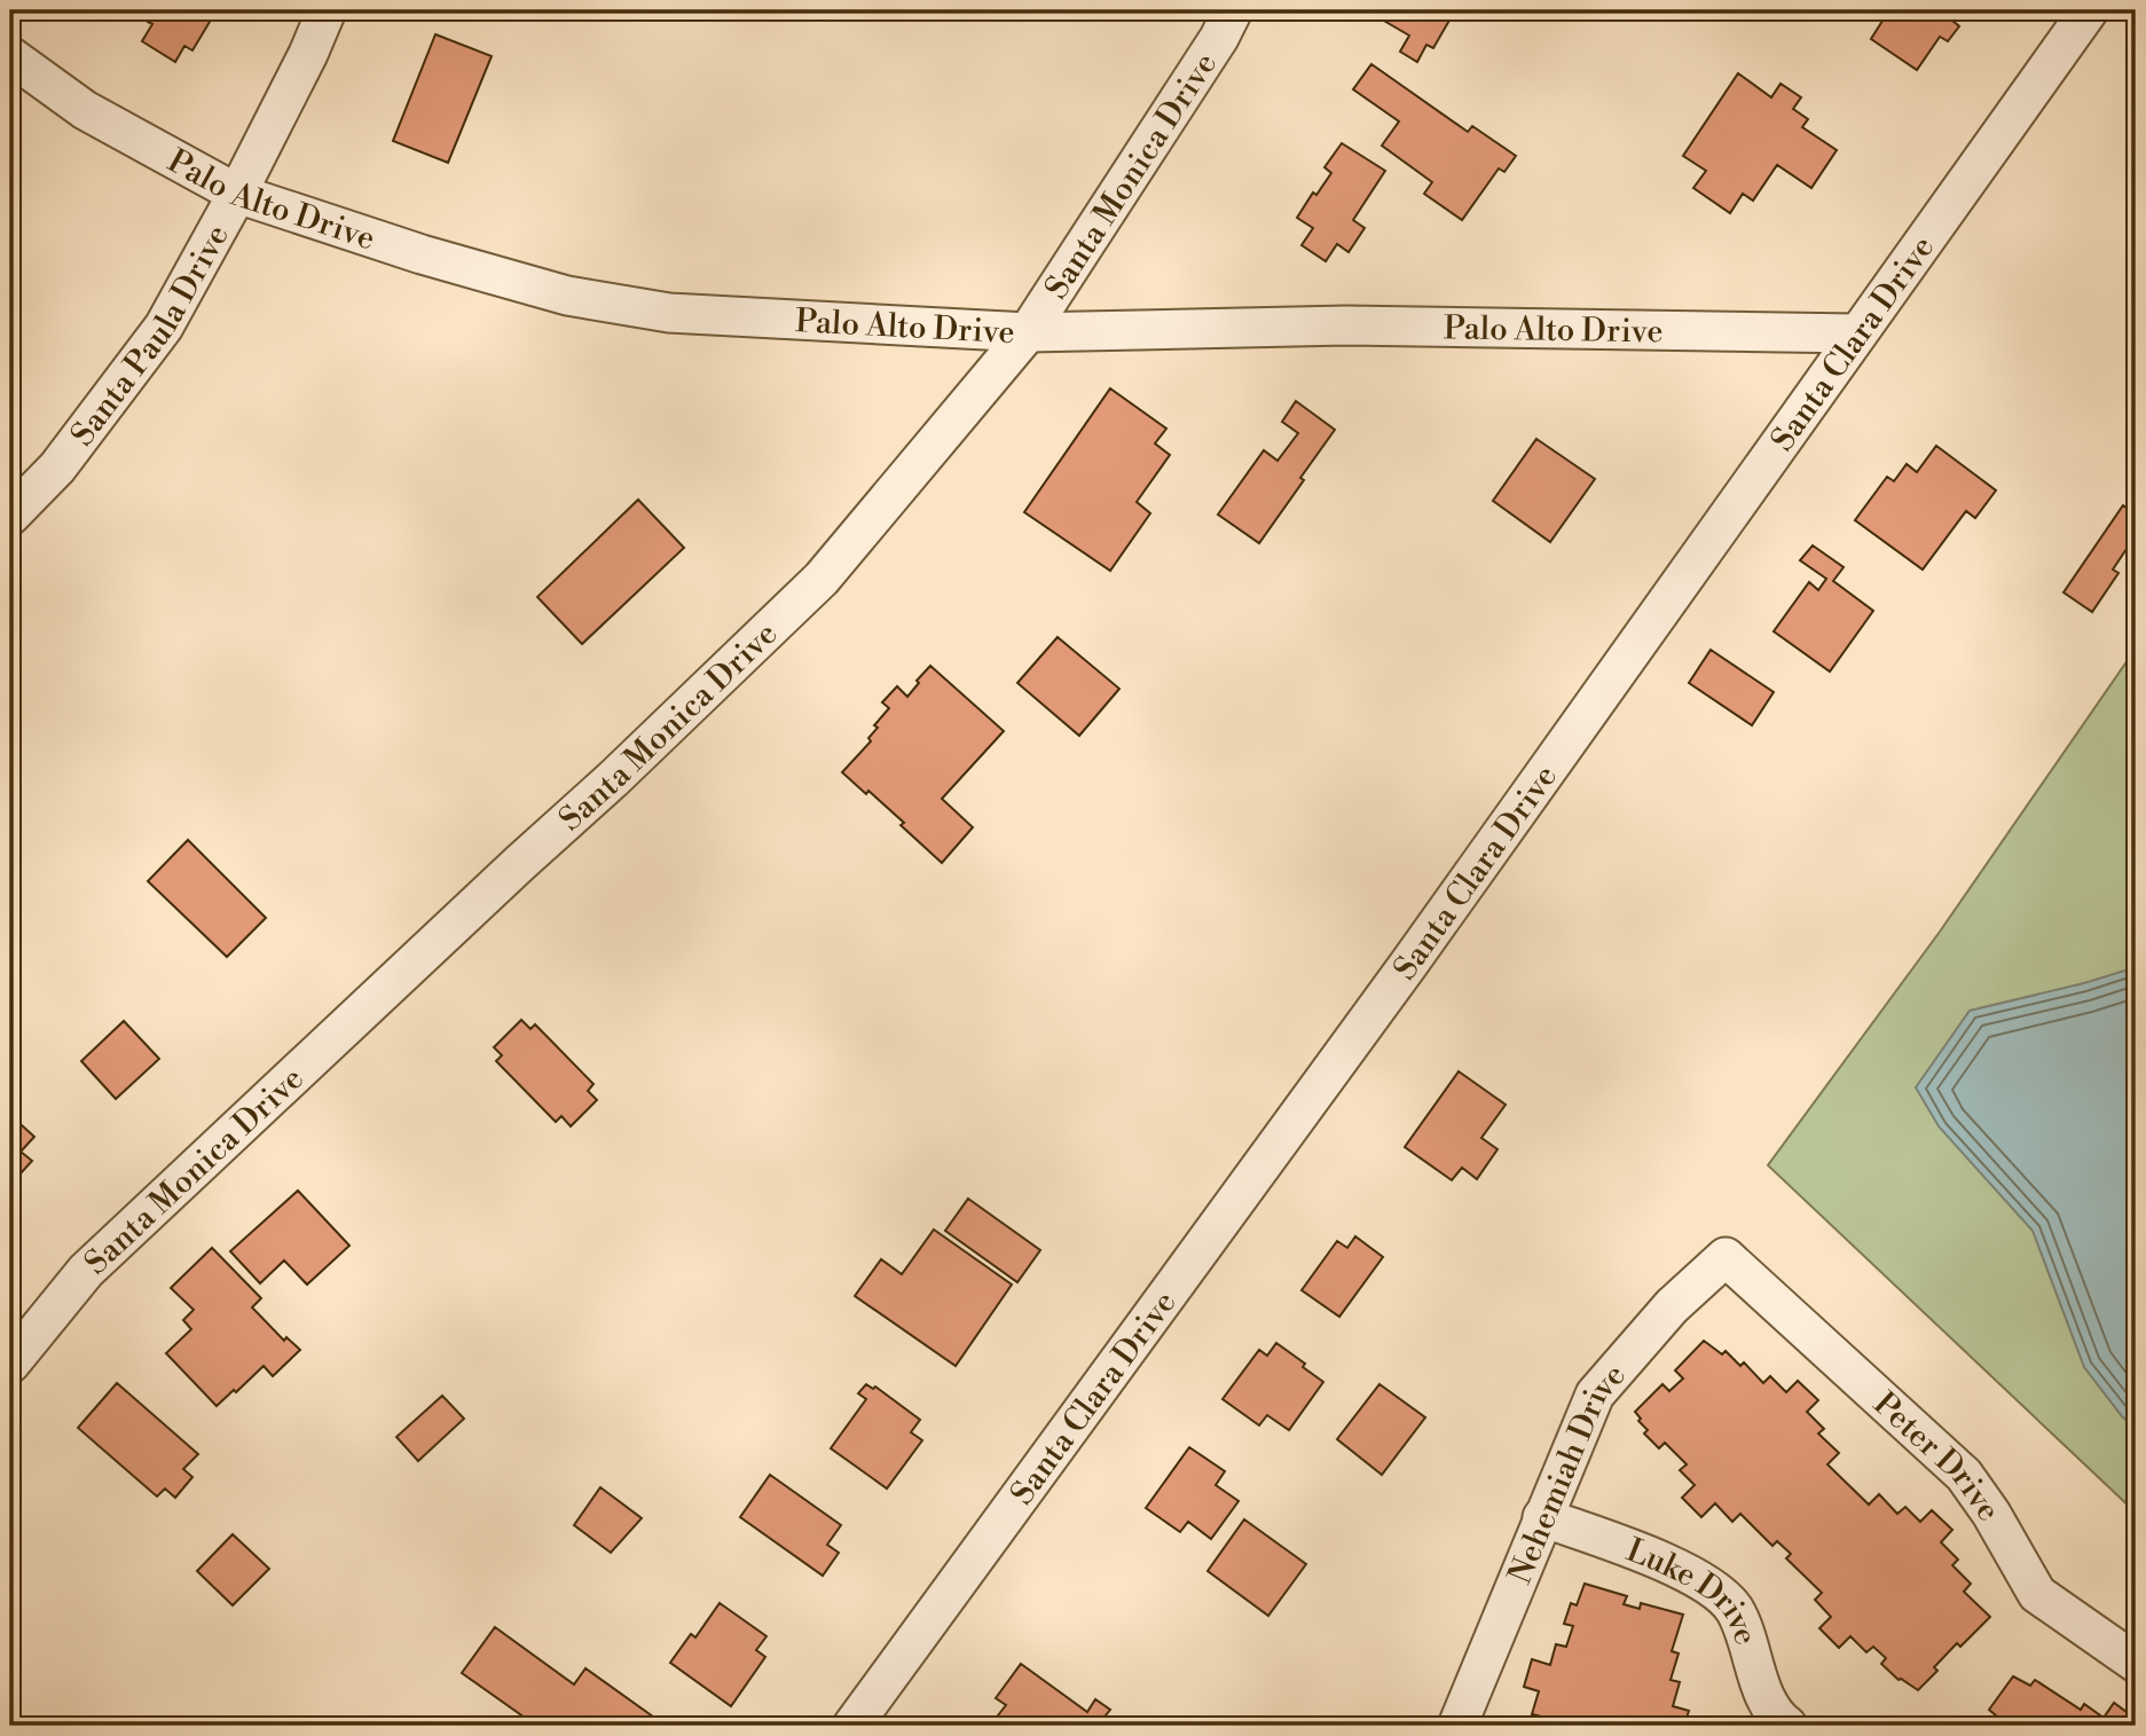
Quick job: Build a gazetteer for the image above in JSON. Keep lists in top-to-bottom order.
{
  "streets": {
    "street": [
      "Santa Monica Drive",
      "Palo Alto Drive",
      "Santa Paula Drive",
      "Santa Clara Drive",
      "Peter Drive",
      "Nehemiah Drive",
      "Luke Drive"
    ]
  },
  "crossings": [
    ["Santa Monica Drive", "Palo Alto Drive"],
    ["Palo Alto Drive", "Santa Paula Drive"],
    ["Palo Alto Drive", "Santa Clara Drive"],
    ["Peter Drive", "Nehemiah Drive"],
    ["Nehemiah Drive", "Luke Drive"]
  ]
}
